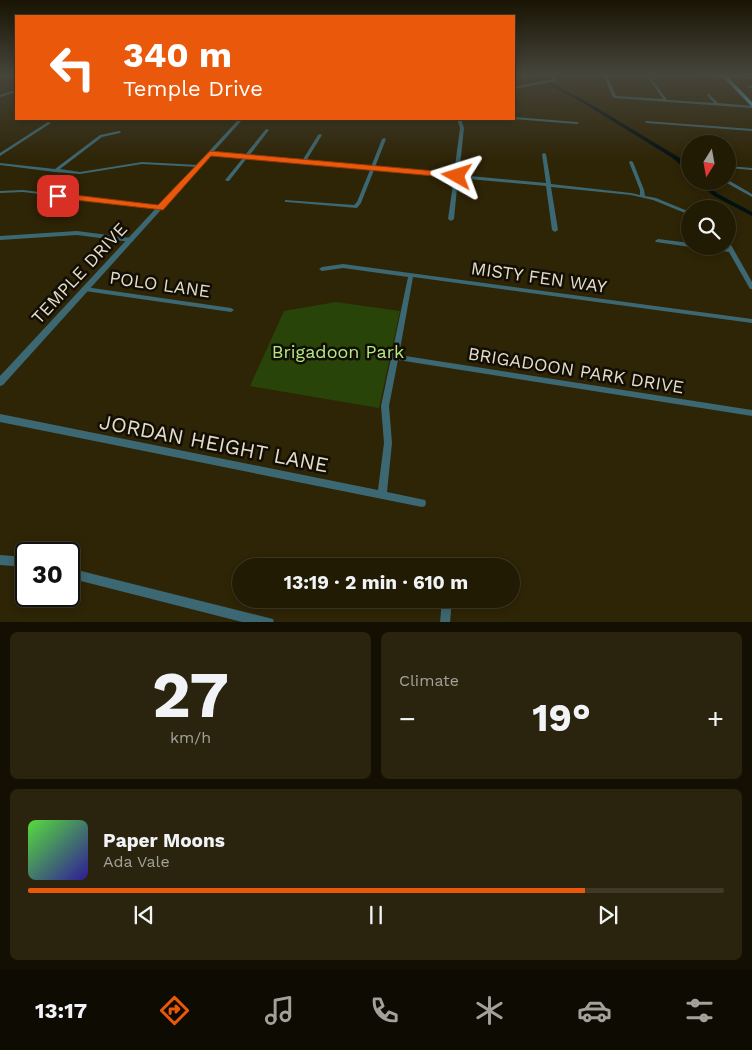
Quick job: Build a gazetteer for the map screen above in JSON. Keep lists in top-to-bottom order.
{
  "streets": {
    "street": [
      "TEMPLE DRIVE",
      "MISTY FEN WAY",
      "POLO LANE",
      "BRIGADOON PARK DRIVE",
      "JORDAN HEIGHT LANE"
    ]
  },
  "crossings": [
    ["TEMPLE DRIVE", "POLO LANE"]
  ],
  "parks": ["Brigadoon Park"],
  "north": "bottom",
  "page": {
    "turn": ["340 m", "Temple Drive"],
    "limit": "30",
    "trip": "13:19 · 2 min · 610 m",
    "tile": [
      ["27", "km/h"],
      "Climate"
    ],
    "heat": ["−", "19°", "+"],
    "song": ["Paper Moons", "Ada Vale"],
    "tabs": "13:17"
  }
}
